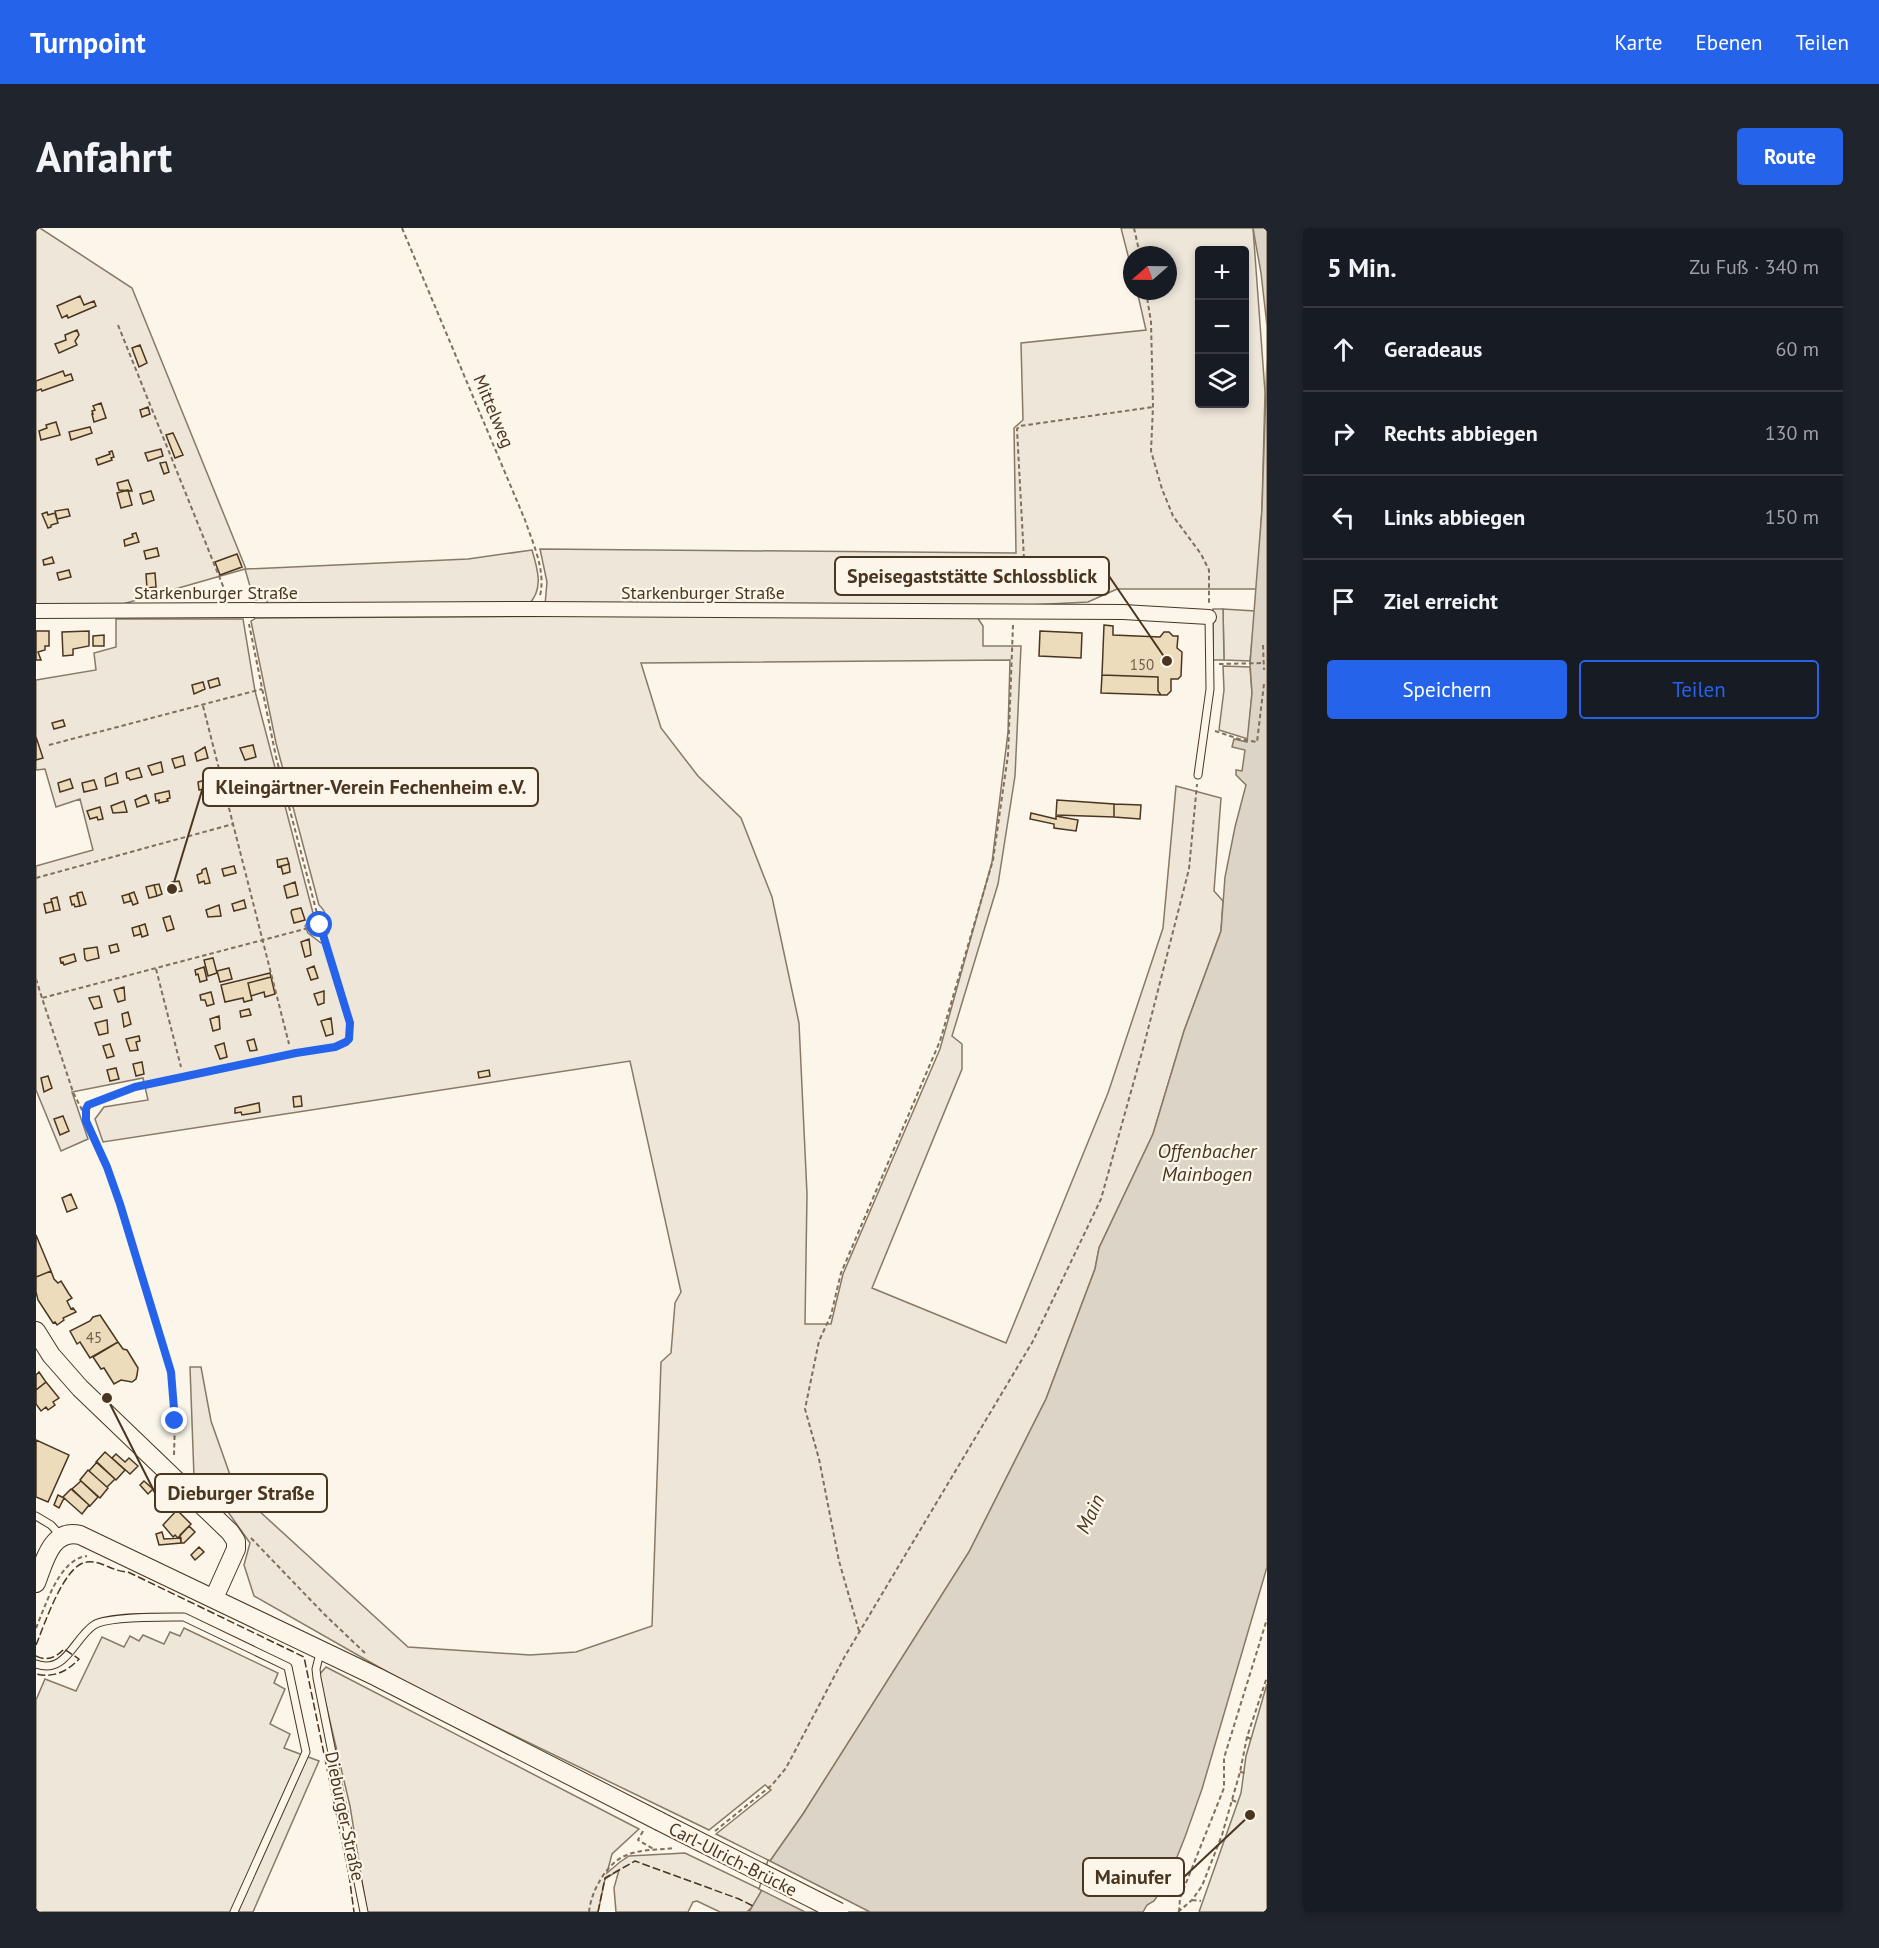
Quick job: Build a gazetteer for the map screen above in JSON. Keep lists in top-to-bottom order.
{
  "streets": {
    "main road": ["Carl-Ulrich-Brücke"],
    "street": ["Starkenburger Straße"],
    "lane": ["Dieburger Straße"],
    "path": ["Mittelweg"]
  },
  "crossings": [
    ["Mittelweg", "Starkenburger Straße"],
    ["Dieburger Straße", "Carl-Ulrich-Brücke"]
  ],
  "water": ["Offenbacher Mainbogen", "Main"],
  "places": [
    "Speisegaststätte Schlossblick",
    "Kleingärtner-Verein Fechenheim e.V.",
    "Dieburger Straße",
    "Mainufer"
  ],
  "house_numbers": ["150", "45"],
  "north": "left",
  "page": {
    "header": "Turnpoint",
    "nav": ["Karte", "Ebenen", "Teilen"],
    "buttons": [
      "Route",
      ["Speichern", "Teilen"]
    ],
    "title": "Anfahrt",
    "heading": ["5 Min.", "Zu Fuß · 340 m"],
    "map_buttons": ["+", "−"],
    "list": [
      ["Geradeaus", "60 m"],
      ["Rechts abbiegen", "130 m"],
      ["Links abbiegen", "150 m"],
      "Ziel erreicht"
    ]
  }
}
